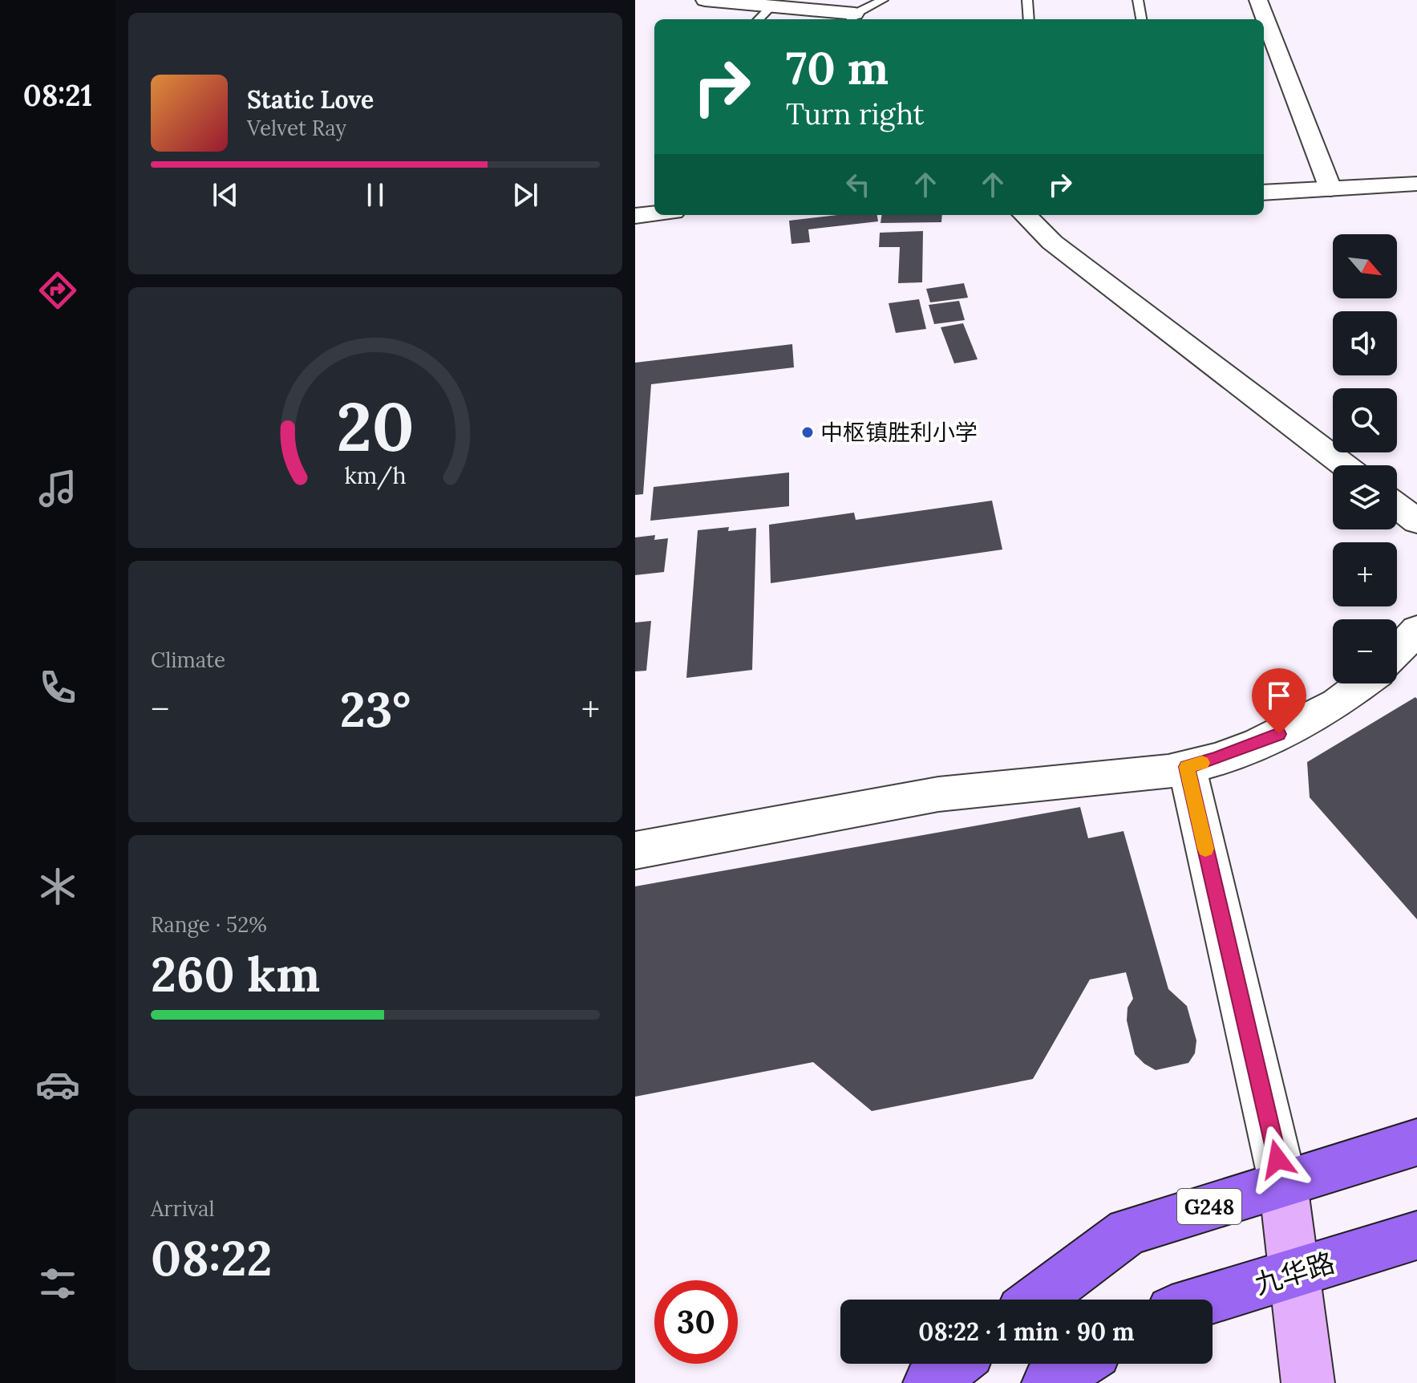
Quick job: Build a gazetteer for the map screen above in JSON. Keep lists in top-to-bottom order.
{
  "streets": {
    "highway": ["G248", "九华路"]
  },
  "places": ["中枢镇胜利小学"],
  "north": "bottom right",
  "page": {
    "tabs": "08:21",
    "turn": ["70 m", "Turn right"],
    "song": ["Static Love", "Velvet Ray"],
    "map_buttons": ["+", "−"],
    "tile": [
      "Climate",
      ["Range · 52%", "260 km"],
      ["Arrival", "08:22"]
    ],
    "heat": ["−", "23°", "+"],
    "limit": "30",
    "trip": "08:22 · 1 min · 90 m",
    "gauge": ["20", "km/h"]
  }
}
